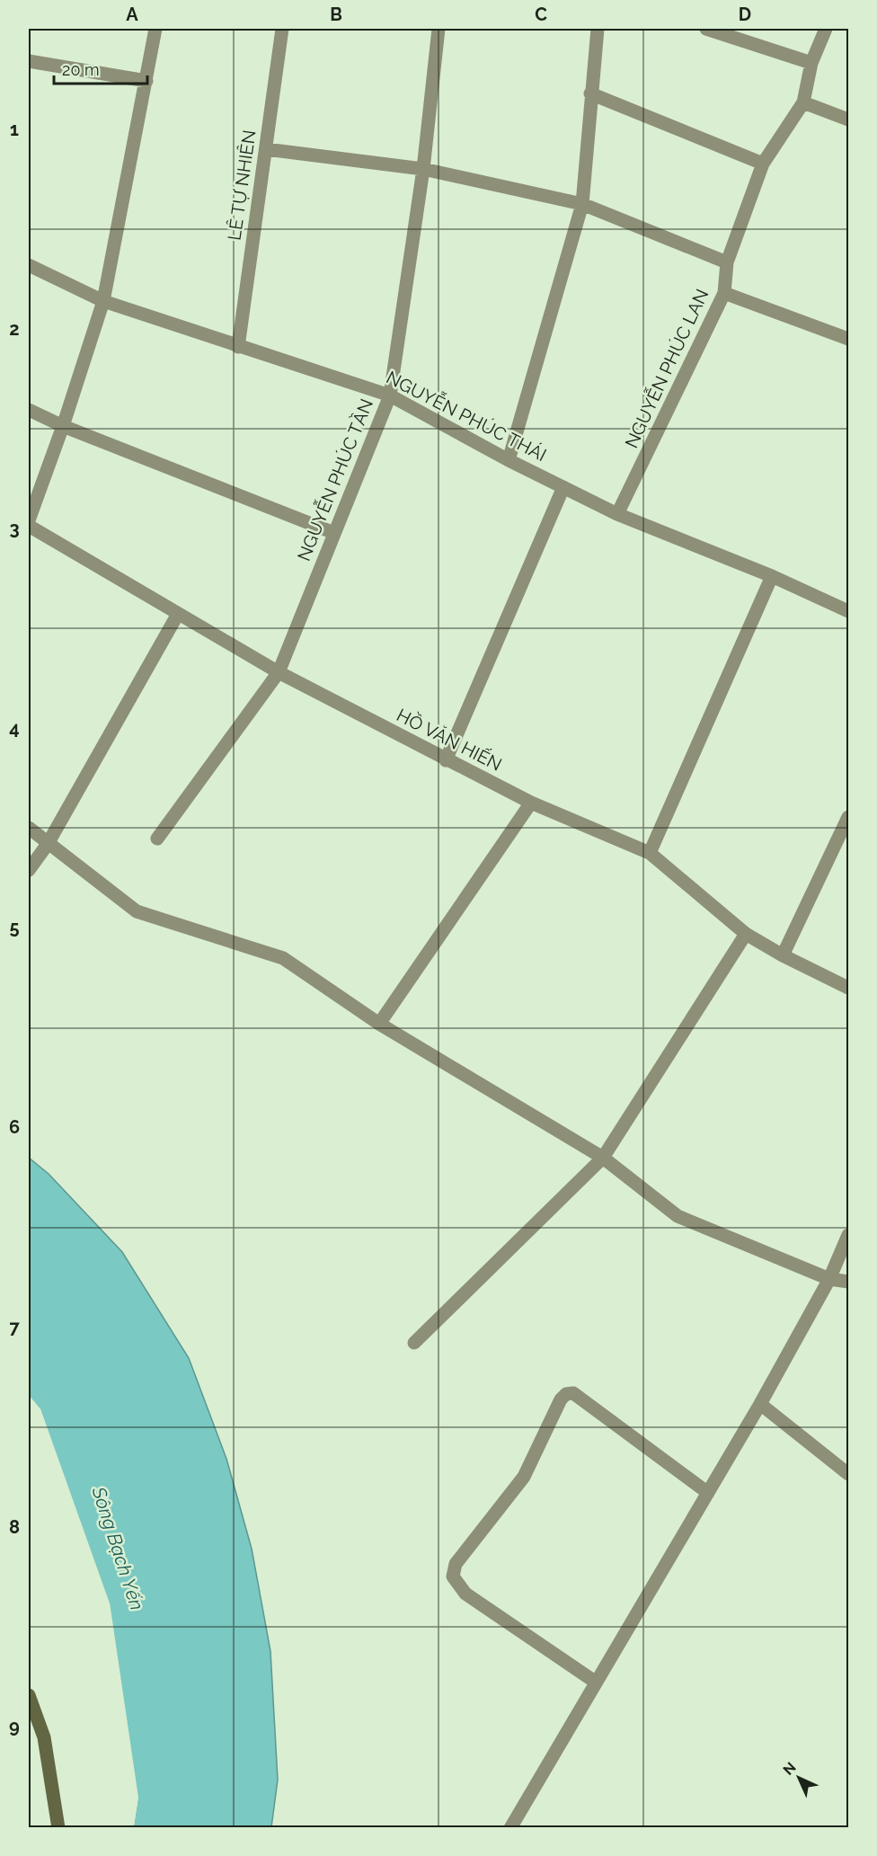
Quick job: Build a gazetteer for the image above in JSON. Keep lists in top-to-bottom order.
{
  "streets": {
    "street": [
      "LÊ TỰ NHIÊN",
      "NGUYỄN PHÚC LAN",
      "NGUYỄN PHÚC THÁI",
      "NGUYỄN PHÚC TẦN",
      "HỒ VĂN HIẾN"
    ]
  },
  "crossings": [
    ["LÊ TỰ NHIÊN", "NGUYỄN PHÚC THÁI"],
    ["NGUYỄN PHÚC LAN", "NGUYỄN PHÚC THÁI"],
    ["NGUYỄN PHÚC THÁI", "NGUYỄN PHÚC TẦN"],
    ["NGUYỄN PHÚC TẦN", "HỒ VĂN HIẾN"]
  ],
  "water": ["Sông Bạch Yến"],
  "scale_bar": "20 m",
  "north": "top left",
  "grid": {
    "columns": [
      "A",
      "B",
      "C",
      "D"
    ],
    "rows": [
      "1",
      "2",
      "3",
      "4",
      "5",
      "6",
      "7",
      "8",
      "9"
    ]
  }
}
